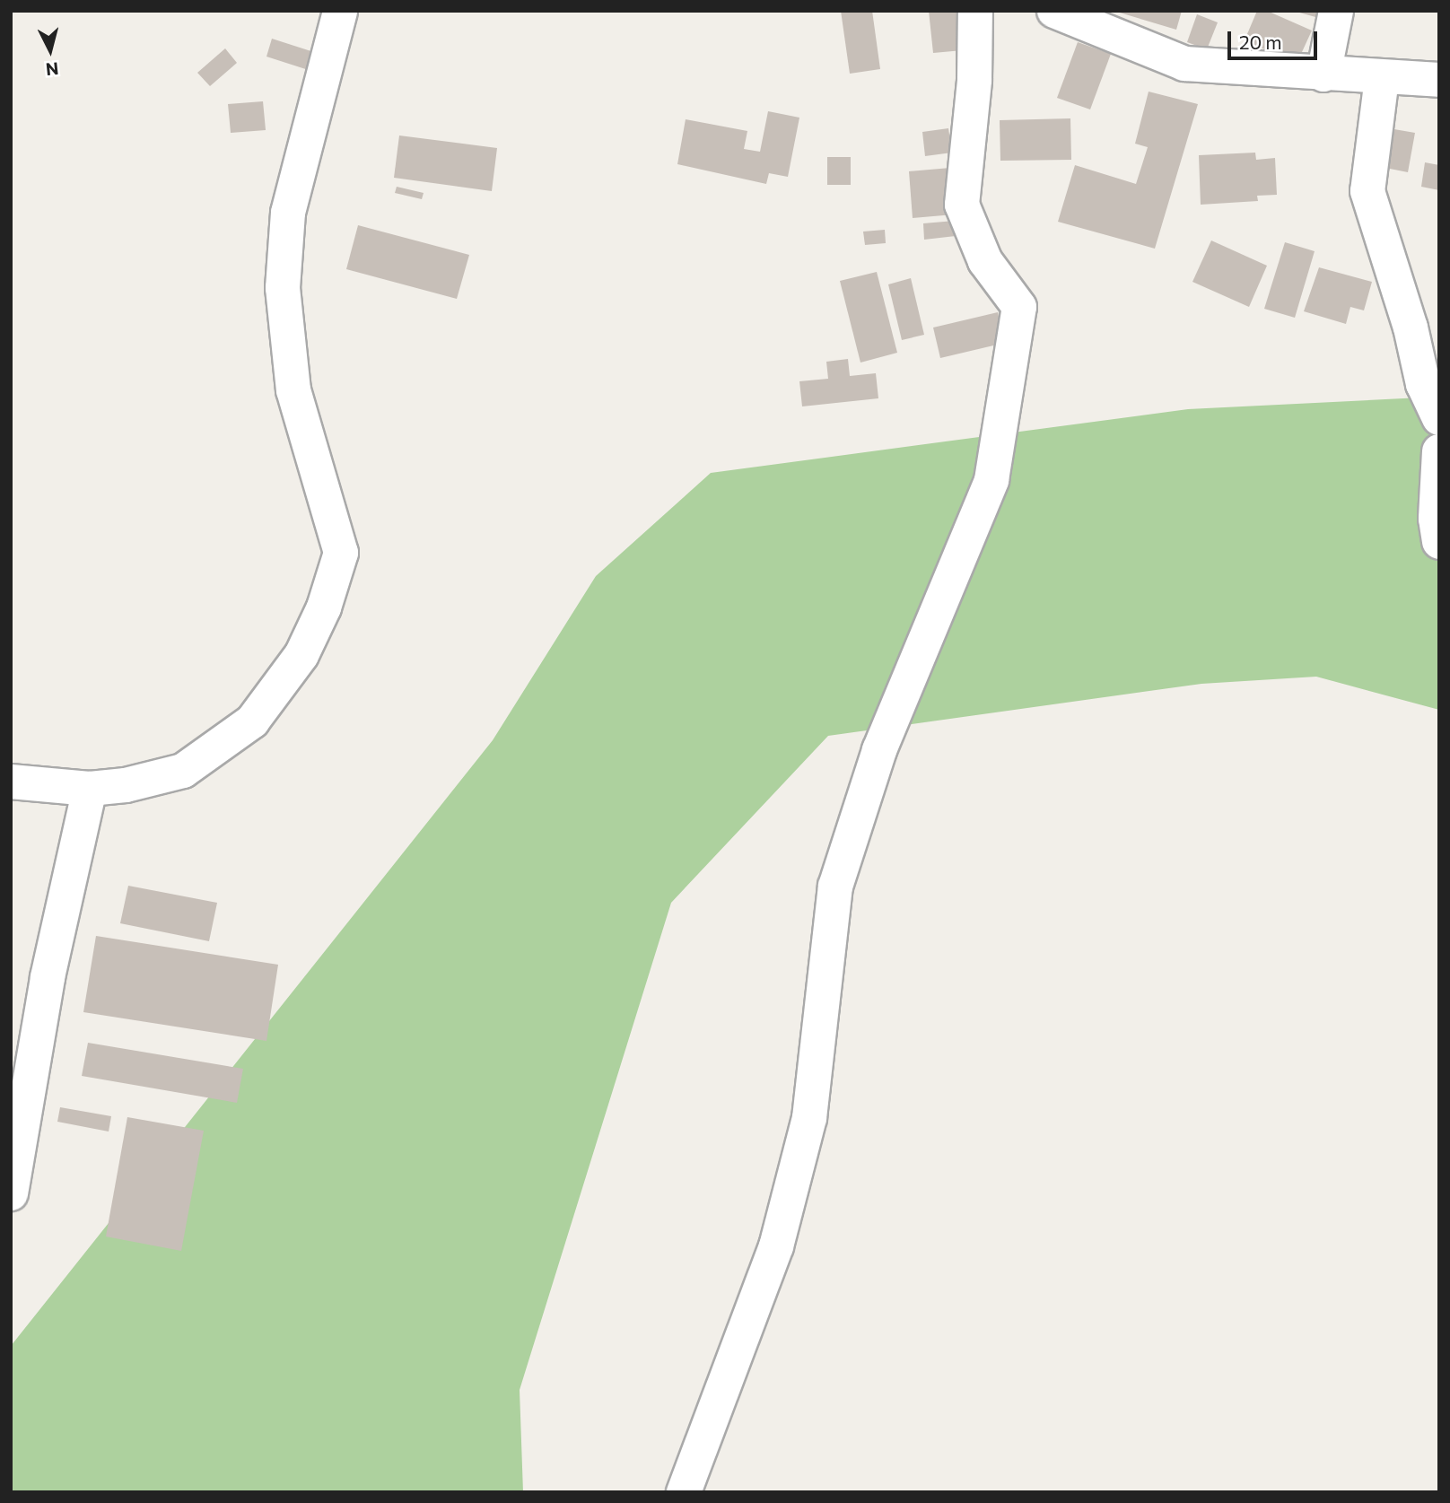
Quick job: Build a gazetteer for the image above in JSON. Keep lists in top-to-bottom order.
{
  "scale_bar": "20 m",
  "north": "bottom"
}
